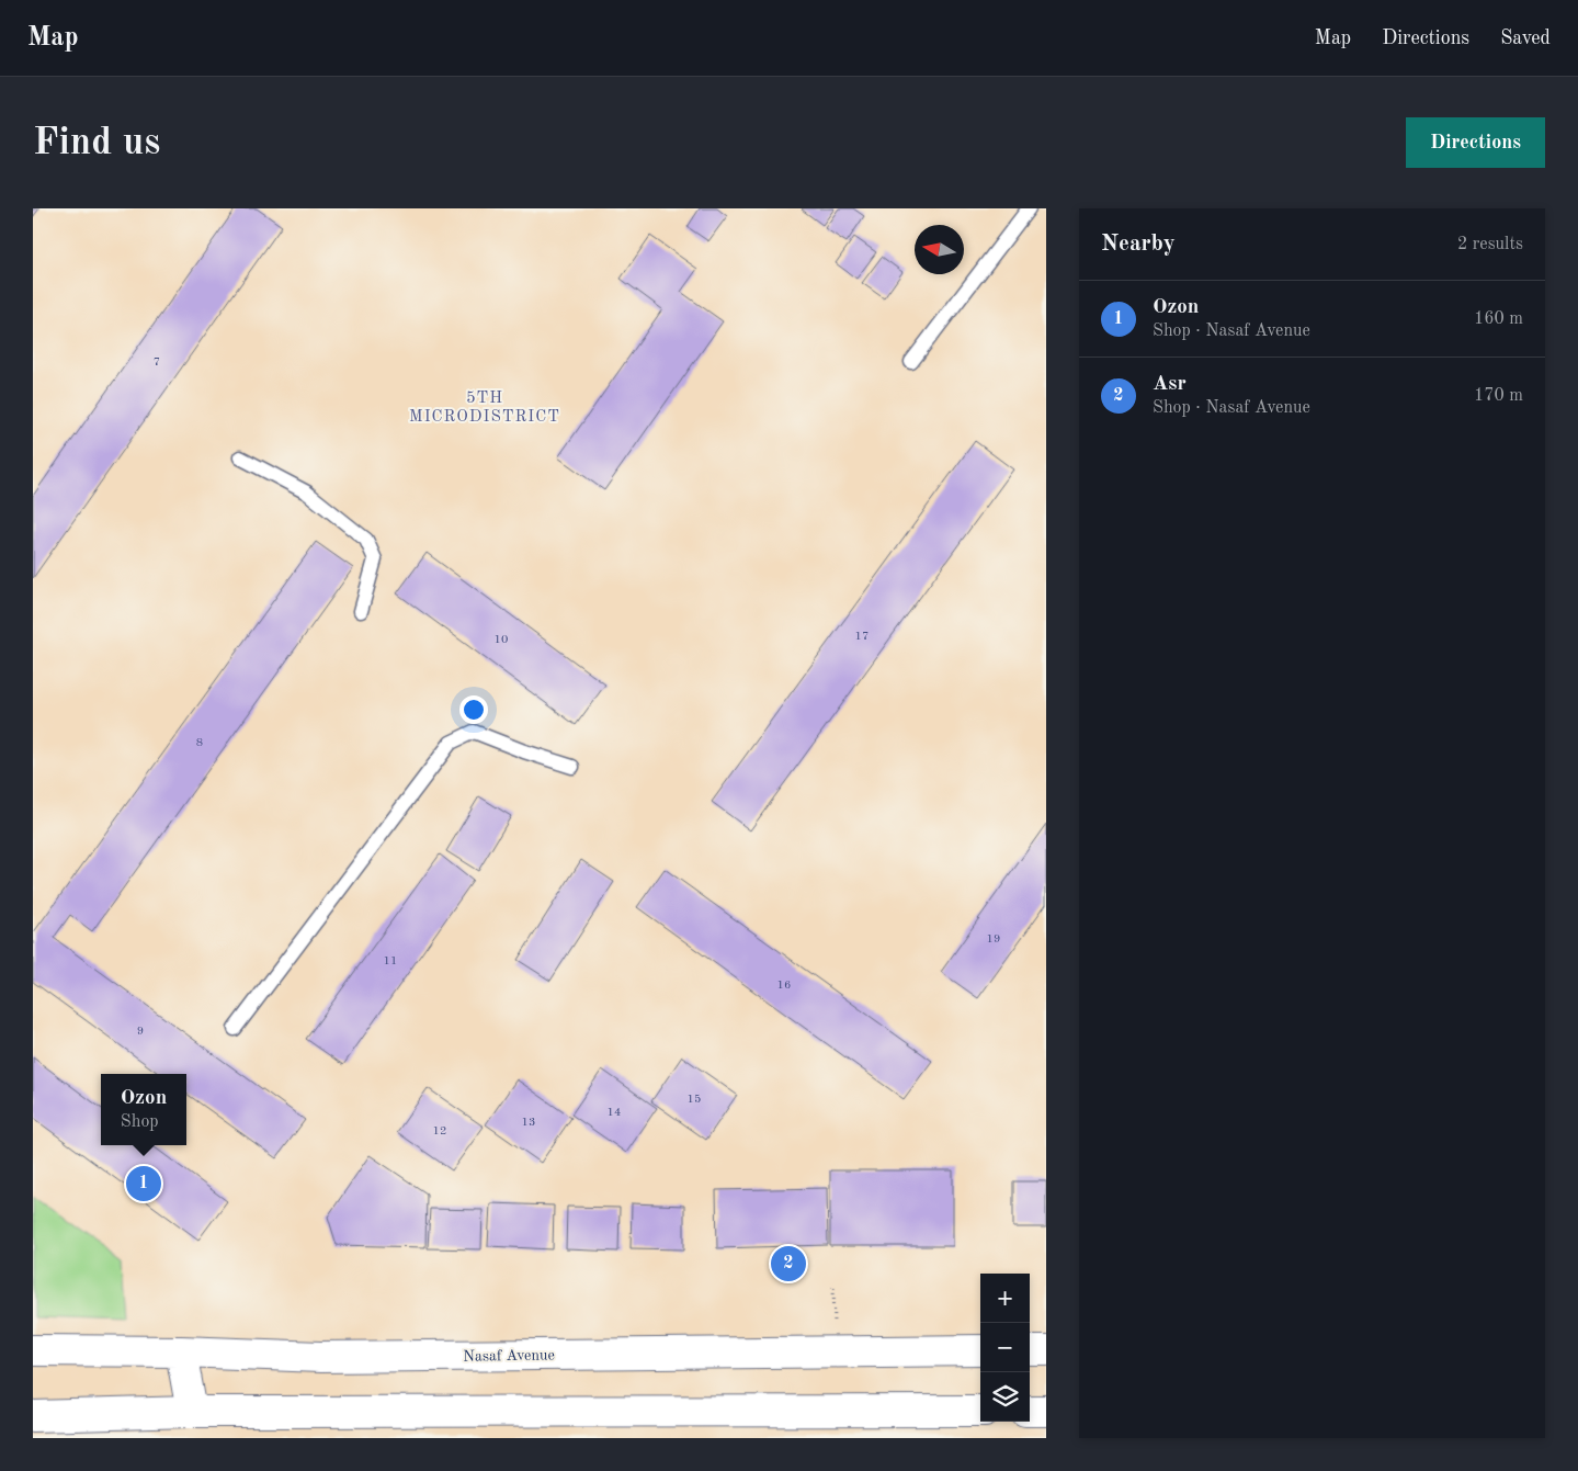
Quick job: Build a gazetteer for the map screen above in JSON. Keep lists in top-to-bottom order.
{
  "streets": {
    "main road": ["Nasaf Avenue"]
  },
  "districts": ["5TH MICRODISTRICT"],
  "house_numbers": [
    "7",
    "17",
    "10",
    "8",
    "19",
    "11",
    "16",
    "9",
    "15",
    "14",
    "13",
    "12"
  ],
  "north": "left",
  "page": {
    "header": "Map",
    "nav": ["Map", "Directions", "Saved"],
    "buttons": "Directions",
    "title": "Find us",
    "heading": ["Nearby", "2 results"],
    "list": [
      {
        "mark": "1",
        "name": "Ozon",
        "note": "Shop · Nasaf Avenue",
        "value": "160 m"
      },
      {
        "mark": "2",
        "name": "Asr",
        "note": "Shop · Nasaf Avenue",
        "value": "170 m"
      }
    ],
    "popup": ["Ozon", "Shop"],
    "pins": ["1", "2"],
    "map_buttons": ["+", "−"]
  }
}
